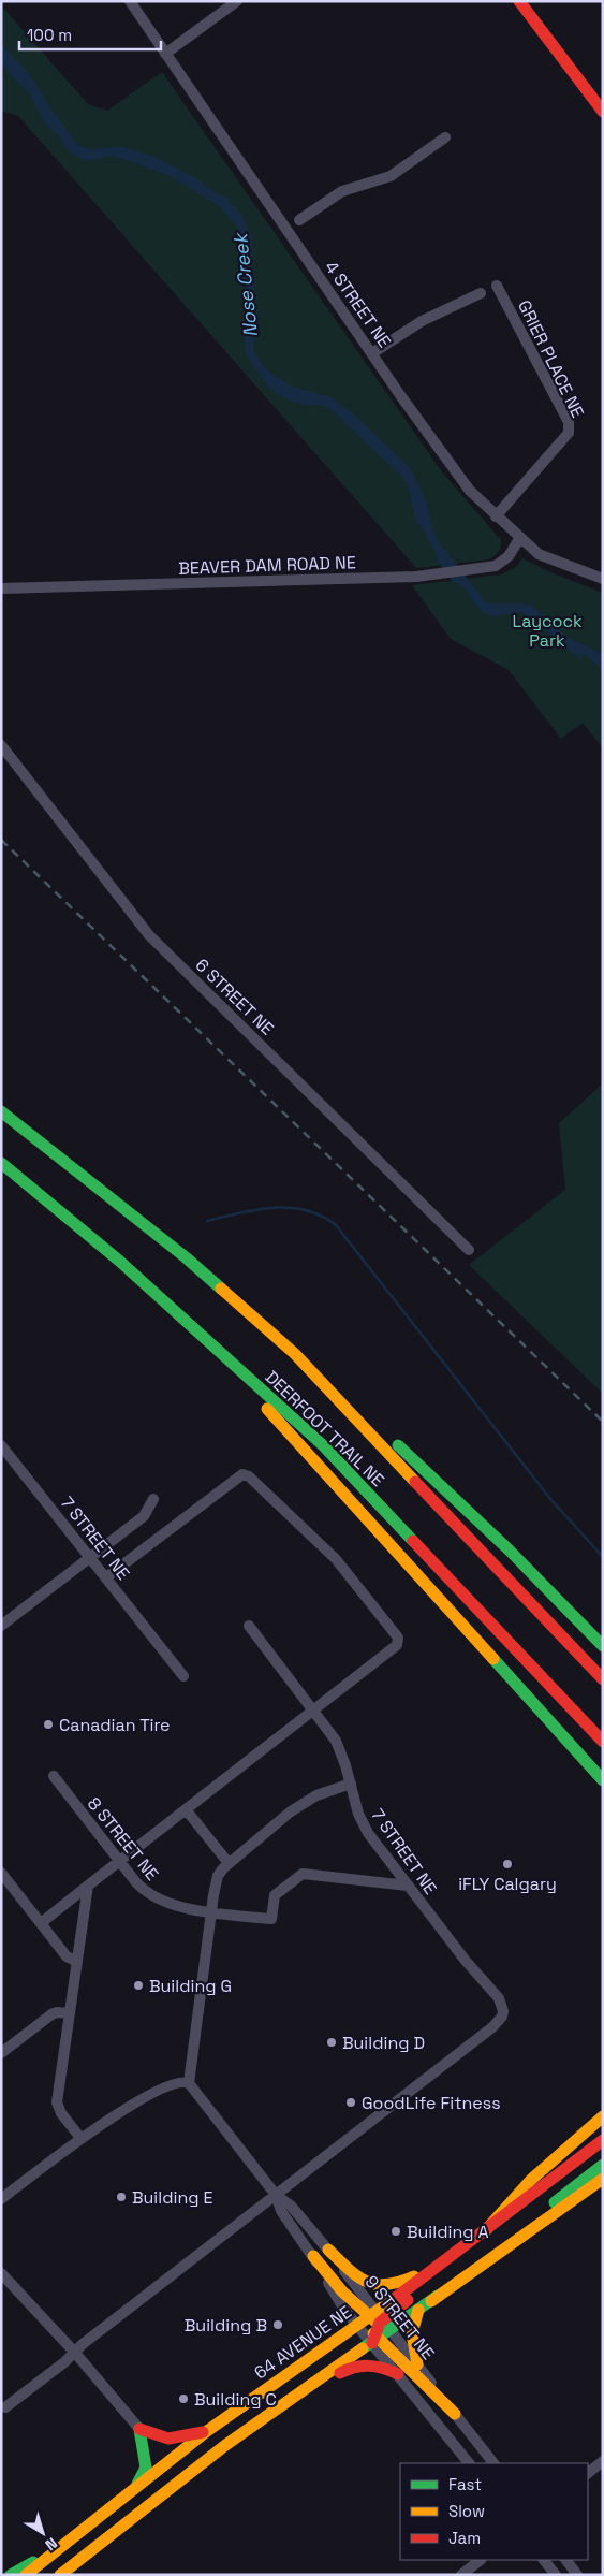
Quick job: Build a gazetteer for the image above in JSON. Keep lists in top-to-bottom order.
{
  "streets": {
    "main road": ["DEERFOOT TRAIL NE", "64 AVENUE NE"],
    "street": [
      "4 STREET NE",
      "GRIER PLACE NE",
      "BEAVER DAM ROAD NE",
      "6 STREET NE",
      "7 STREET NE",
      "8 STREET NE",
      "9 STREET NE"
    ]
  },
  "crossings": [
    ["4 STREET NE", "GRIER PLACE NE"],
    ["4 STREET NE", "BEAVER DAM ROAD NE"],
    ["7 STREET NE", "8 STREET NE"],
    ["7 STREET NE", "9 STREET NE"],
    ["9 STREET NE", "64 AVENUE NE"]
  ],
  "water": ["Nose Creek"],
  "parks": ["Laycock Park"],
  "places": [
    "Canadian Tire",
    "iFLY Calgary",
    "Building G",
    "Building D",
    "GoodLife Fitness",
    "Building E",
    "Building A",
    "Building B",
    "Building C"
  ],
  "legend": ["Fast", "Slow", "Jam"],
  "scale_bar": "100 m",
  "north": "bottom right"
}
